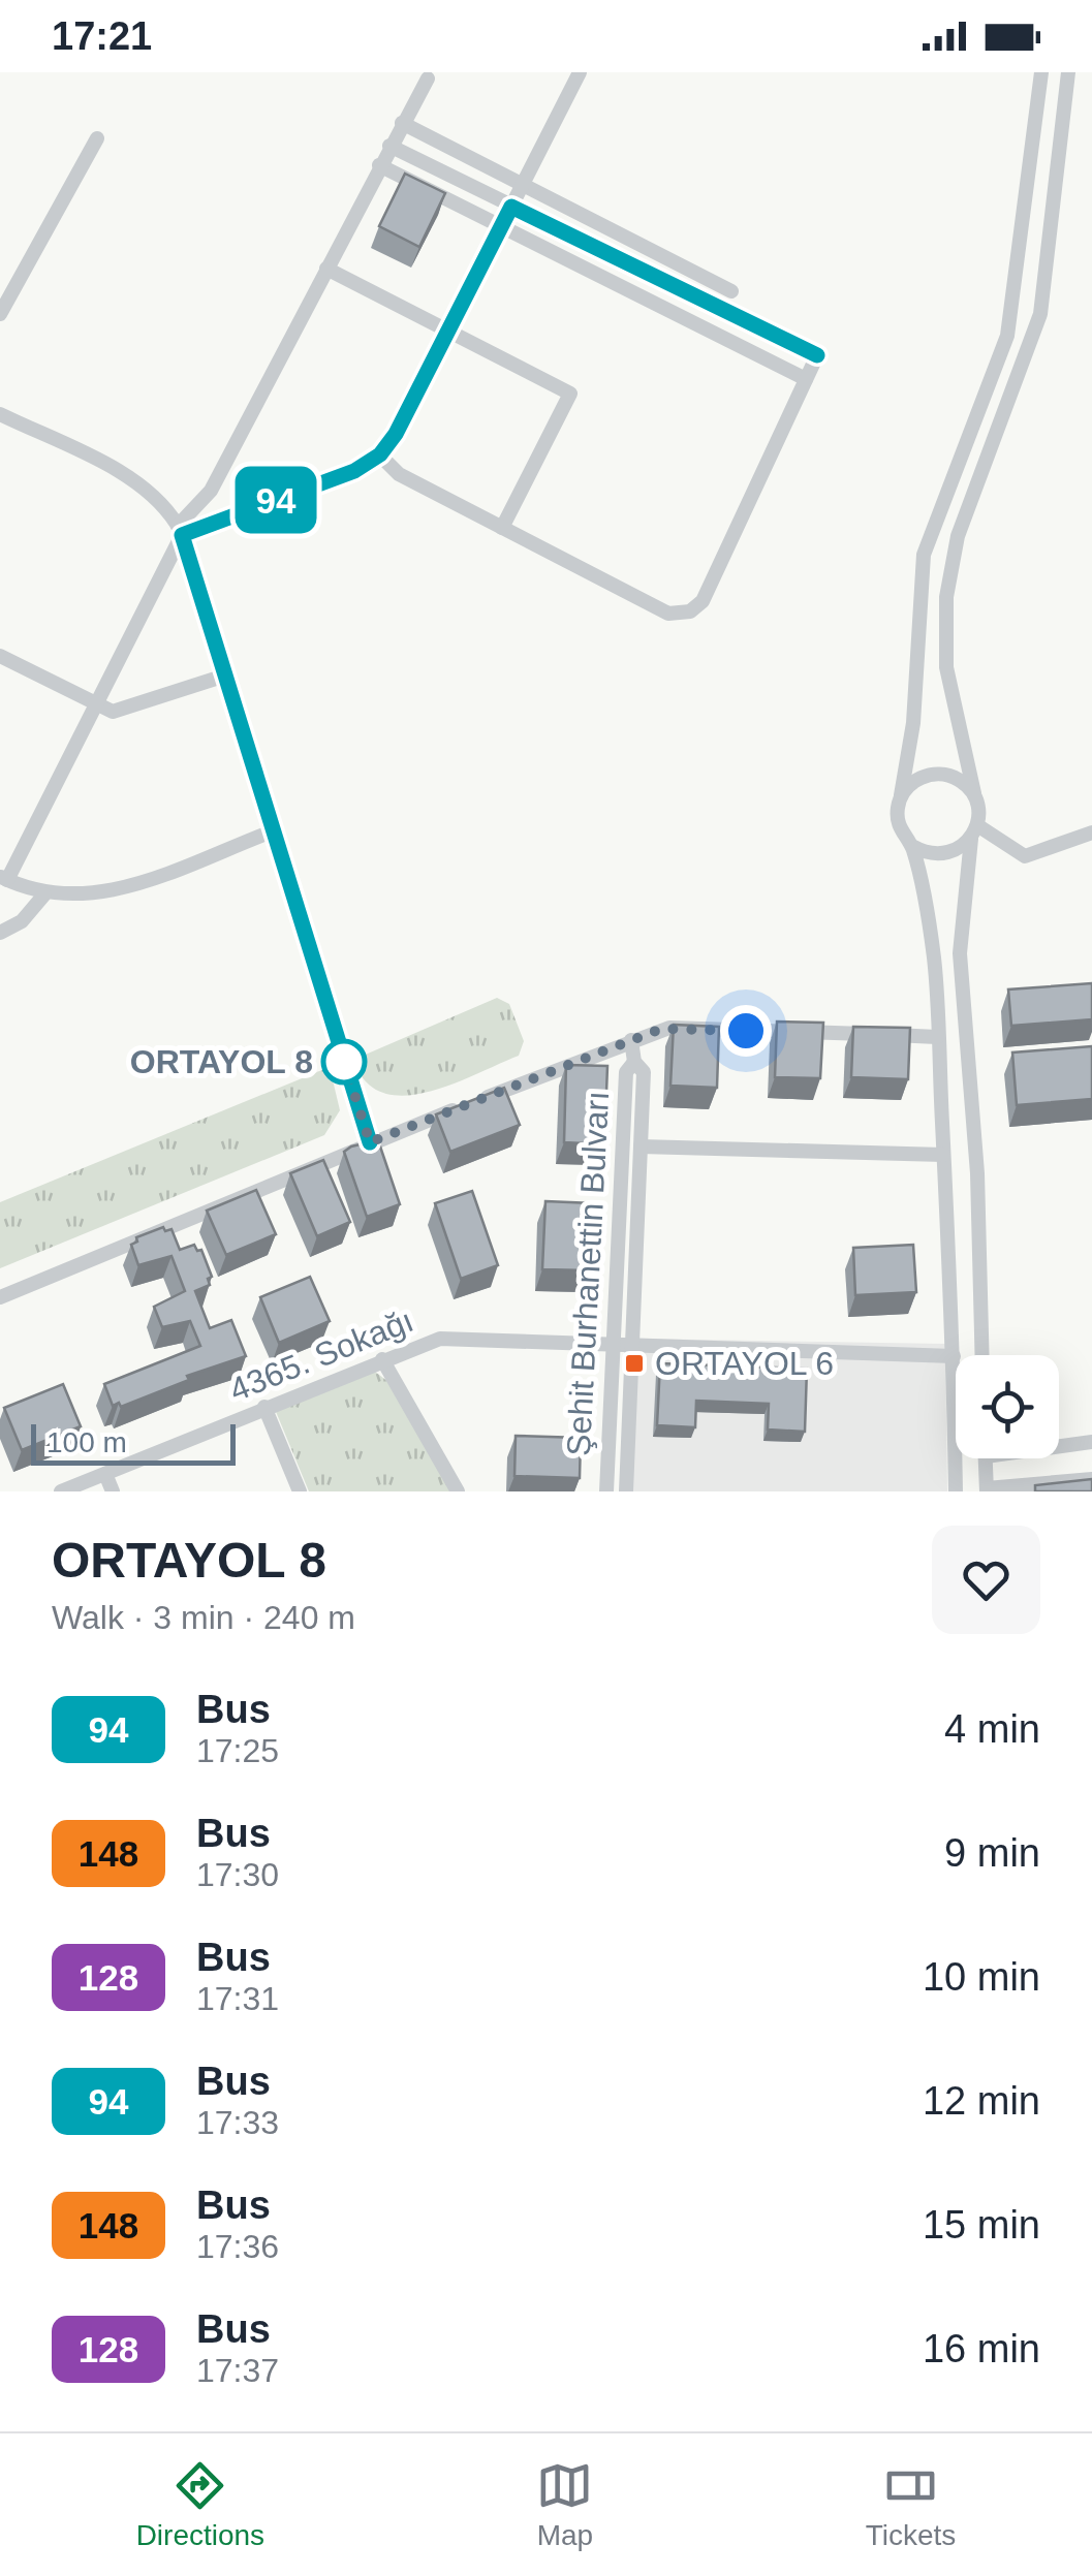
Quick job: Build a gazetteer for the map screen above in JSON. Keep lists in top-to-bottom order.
{
  "streets": {
    "street": ["Şehit Burhanettin Bulvarı", "4365. Sokağı"]
  },
  "crossings": [
    ["Şehit Burhanettin Bulvarı", "4365. Sokağı"]
  ],
  "places": {
    "other": ["ORTAYOL 8"],
    "transit": ["ORTAYOL 6"]
  },
  "lines": ["bus line 94"],
  "scale_bar": "100 m",
  "page": {
    "status": "17:21",
    "on_map": "94",
    "scale": "100 m",
    "heading": ["ORTAYOL 8", "Walk · 3 min · 240 m"],
    "list": [
      {
        "mark": "94",
        "name": "Bus",
        "note": "17:25",
        "value": "4 min"
      },
      {
        "mark": "148",
        "name": "Bus",
        "note": "17:30",
        "value": "9 min"
      },
      {
        "mark": "128",
        "name": "Bus",
        "note": "17:31",
        "value": "10 min"
      },
      {
        "mark": "94",
        "name": "Bus",
        "note": "17:33",
        "value": "12 min"
      },
      {
        "mark": "148",
        "name": "Bus",
        "note": "17:36",
        "value": "15 min"
      },
      {
        "mark": "128",
        "name": "Bus",
        "note": "17:37",
        "value": "16 min"
      }
    ],
    "tabs": ["Directions", "Map", "Tickets"]
  }
}
